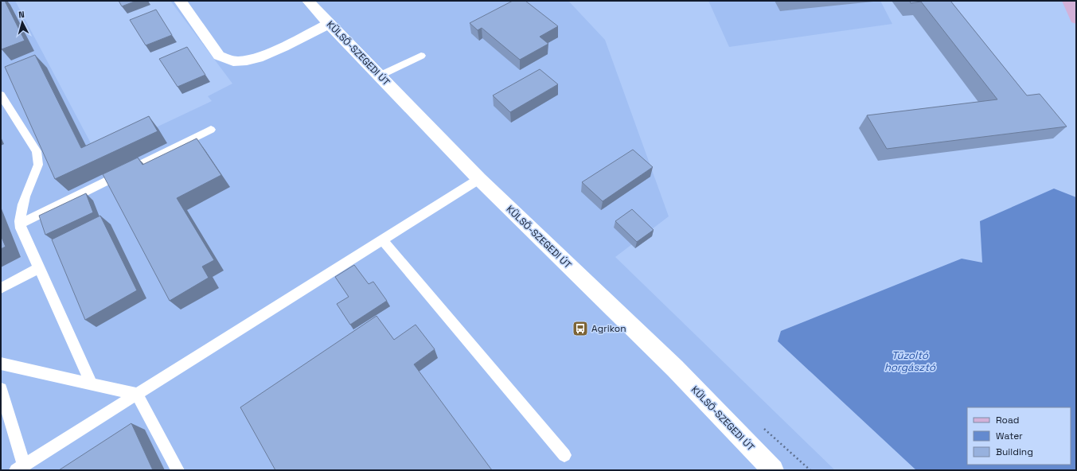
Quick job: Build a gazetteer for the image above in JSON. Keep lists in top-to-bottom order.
{
  "streets": {
    "street": ["KÜLSŐ-SZEGEDI ÚT"]
  },
  "water": ["Tűzoltó horgásztó"],
  "places": {
    "bus stop": ["Agrikon"]
  },
  "legend": ["Road", "Water", "Building"],
  "north": "top"
}
